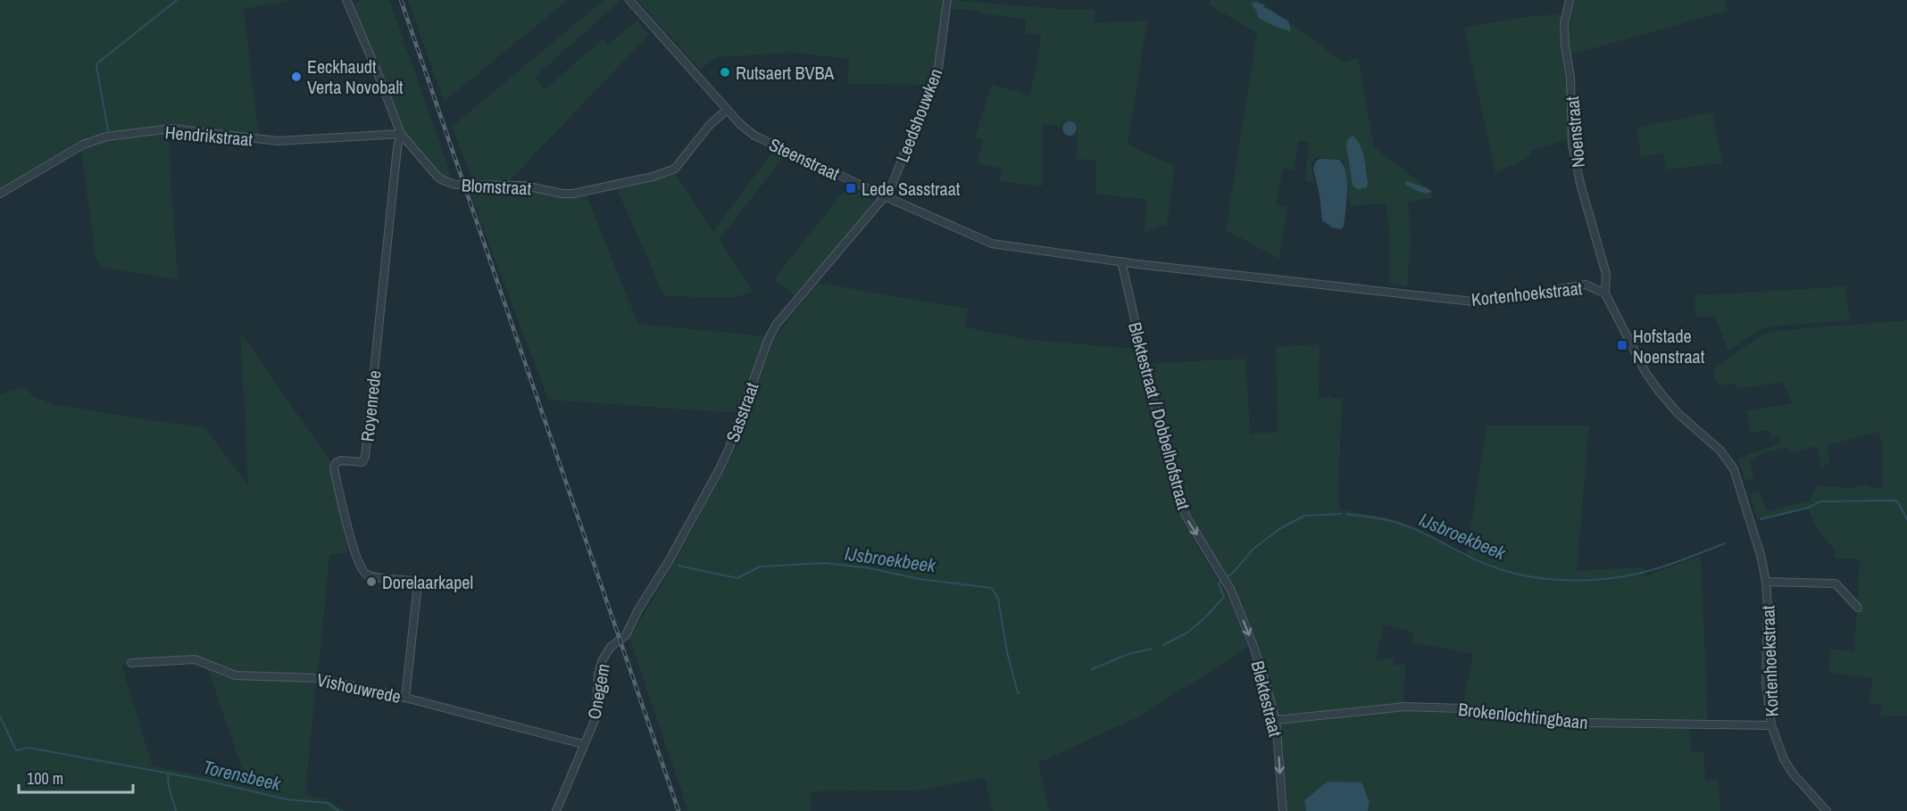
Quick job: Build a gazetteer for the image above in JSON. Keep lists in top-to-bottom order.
{
  "streets": {
    "street": [
      "Leedshouwken",
      "Noenstraat",
      "Hendrikstraat",
      "Steenstraat",
      "Blomstraat",
      "Kortenhoekstraat",
      "Royenrede",
      "Sasstraat",
      "Blektestraat / Dobbelhofstraat",
      "Vishouwrede",
      "Onegem",
      "Blektestraat",
      "Brokenlochtingbaan"
    ]
  },
  "crossings": [
    ["Leedshouwken", "Steenstraat"],
    ["Leedshouwken", "Sasstraat"],
    ["Noenstraat", "Kortenhoekstraat"],
    ["Hendrikstraat", "Blomstraat"],
    ["Hendrikstraat", "Royenrede"],
    ["Steenstraat", "Blomstraat"],
    ["Steenstraat", "Kortenhoekstraat"],
    ["Steenstraat", "Sasstraat"],
    ["Steenstraat", "Blektestraat / Dobbelhofstraat"],
    ["Blomstraat", "Royenrede"],
    ["Kortenhoekstraat", "Blektestraat / Dobbelhofstraat"],
    ["Kortenhoekstraat", "Brokenlochtingbaan"],
    ["Royenrede", "Vishouwrede"],
    ["Sasstraat", "Onegem"],
    ["Blektestraat / Dobbelhofstraat", "Blektestraat"],
    ["Vishouwrede", "Onegem"],
    ["Blektestraat", "Brokenlochtingbaan"]
  ],
  "one_way": ["Blektestraat / Dobbelhofstraat", "Blektestraat"],
  "water": ["IJsbroekbeek", "Torensbeek"],
  "places": {
    "other": ["Rutsaert BVBA", "Eeckhaudt Verta Novobalt", "Dorelaarkapel"],
    "transit": ["Lede Sasstraat", "Hofstade Noenstraat"]
  },
  "scale_bar": "100 m"
}
